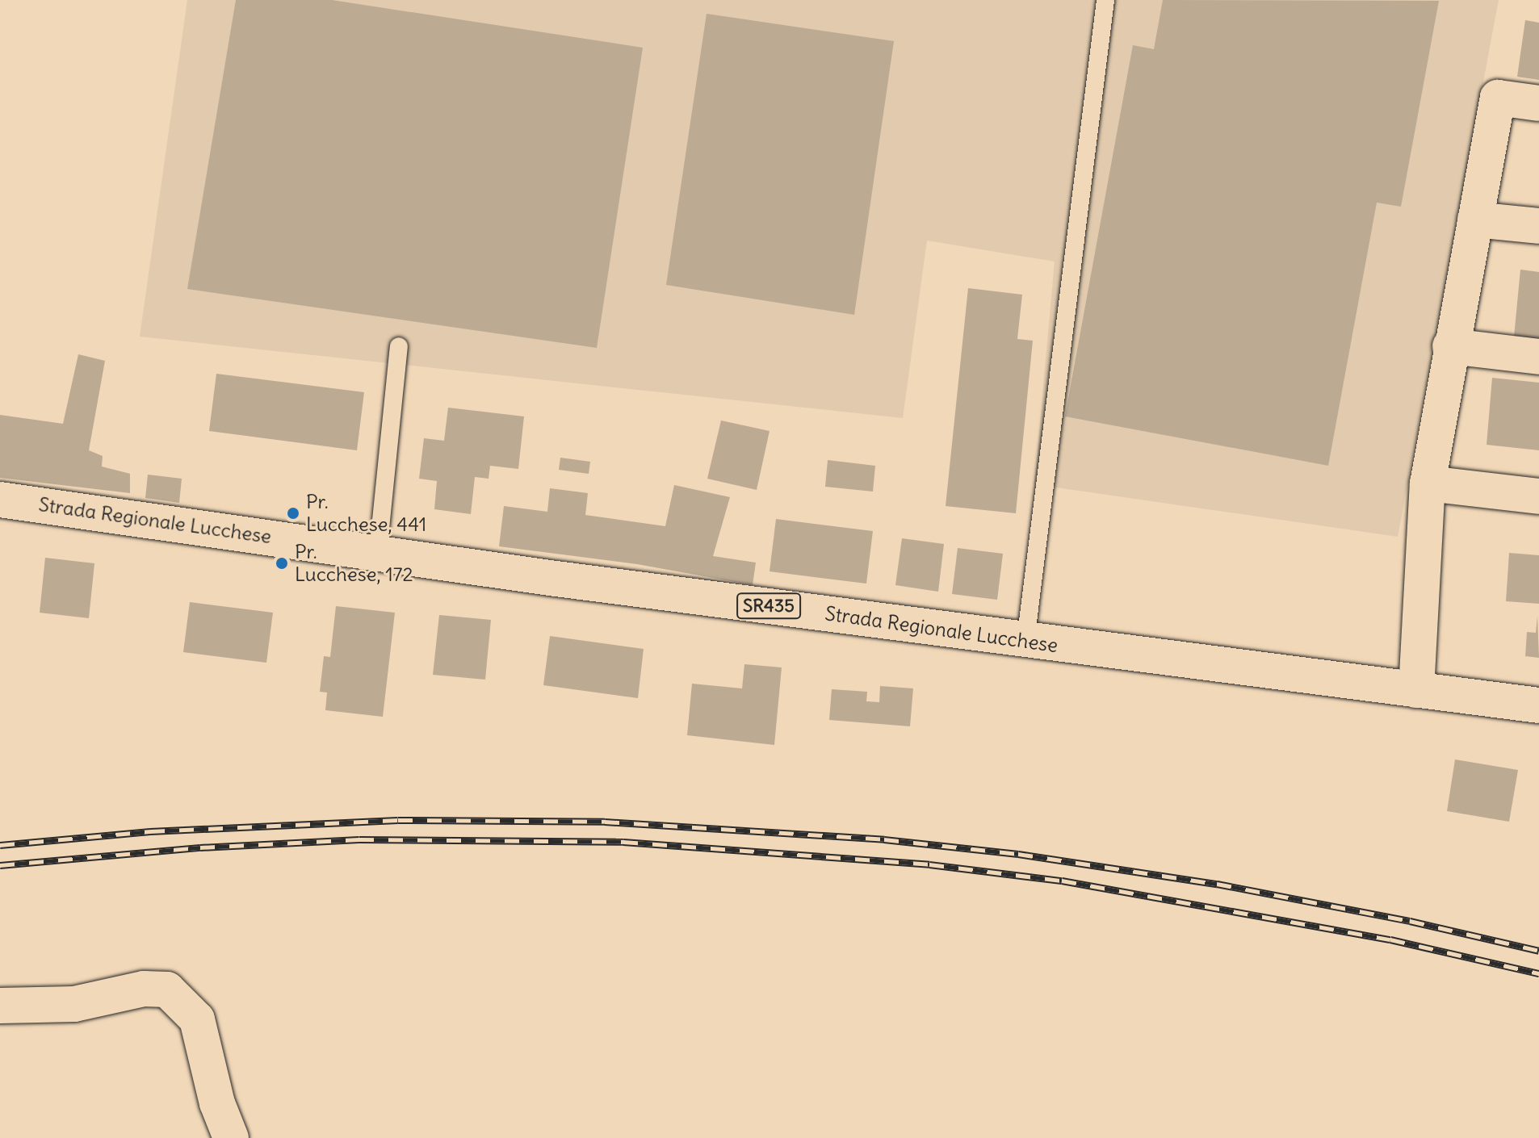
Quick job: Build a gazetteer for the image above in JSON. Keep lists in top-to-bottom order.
{
  "streets": {
    "main road": ["Strada Regionale Lucchese", "SR435"]
  },
  "places": ["Pr. Lucchese, 441", "Pr. Lucchese, 172"]
}
